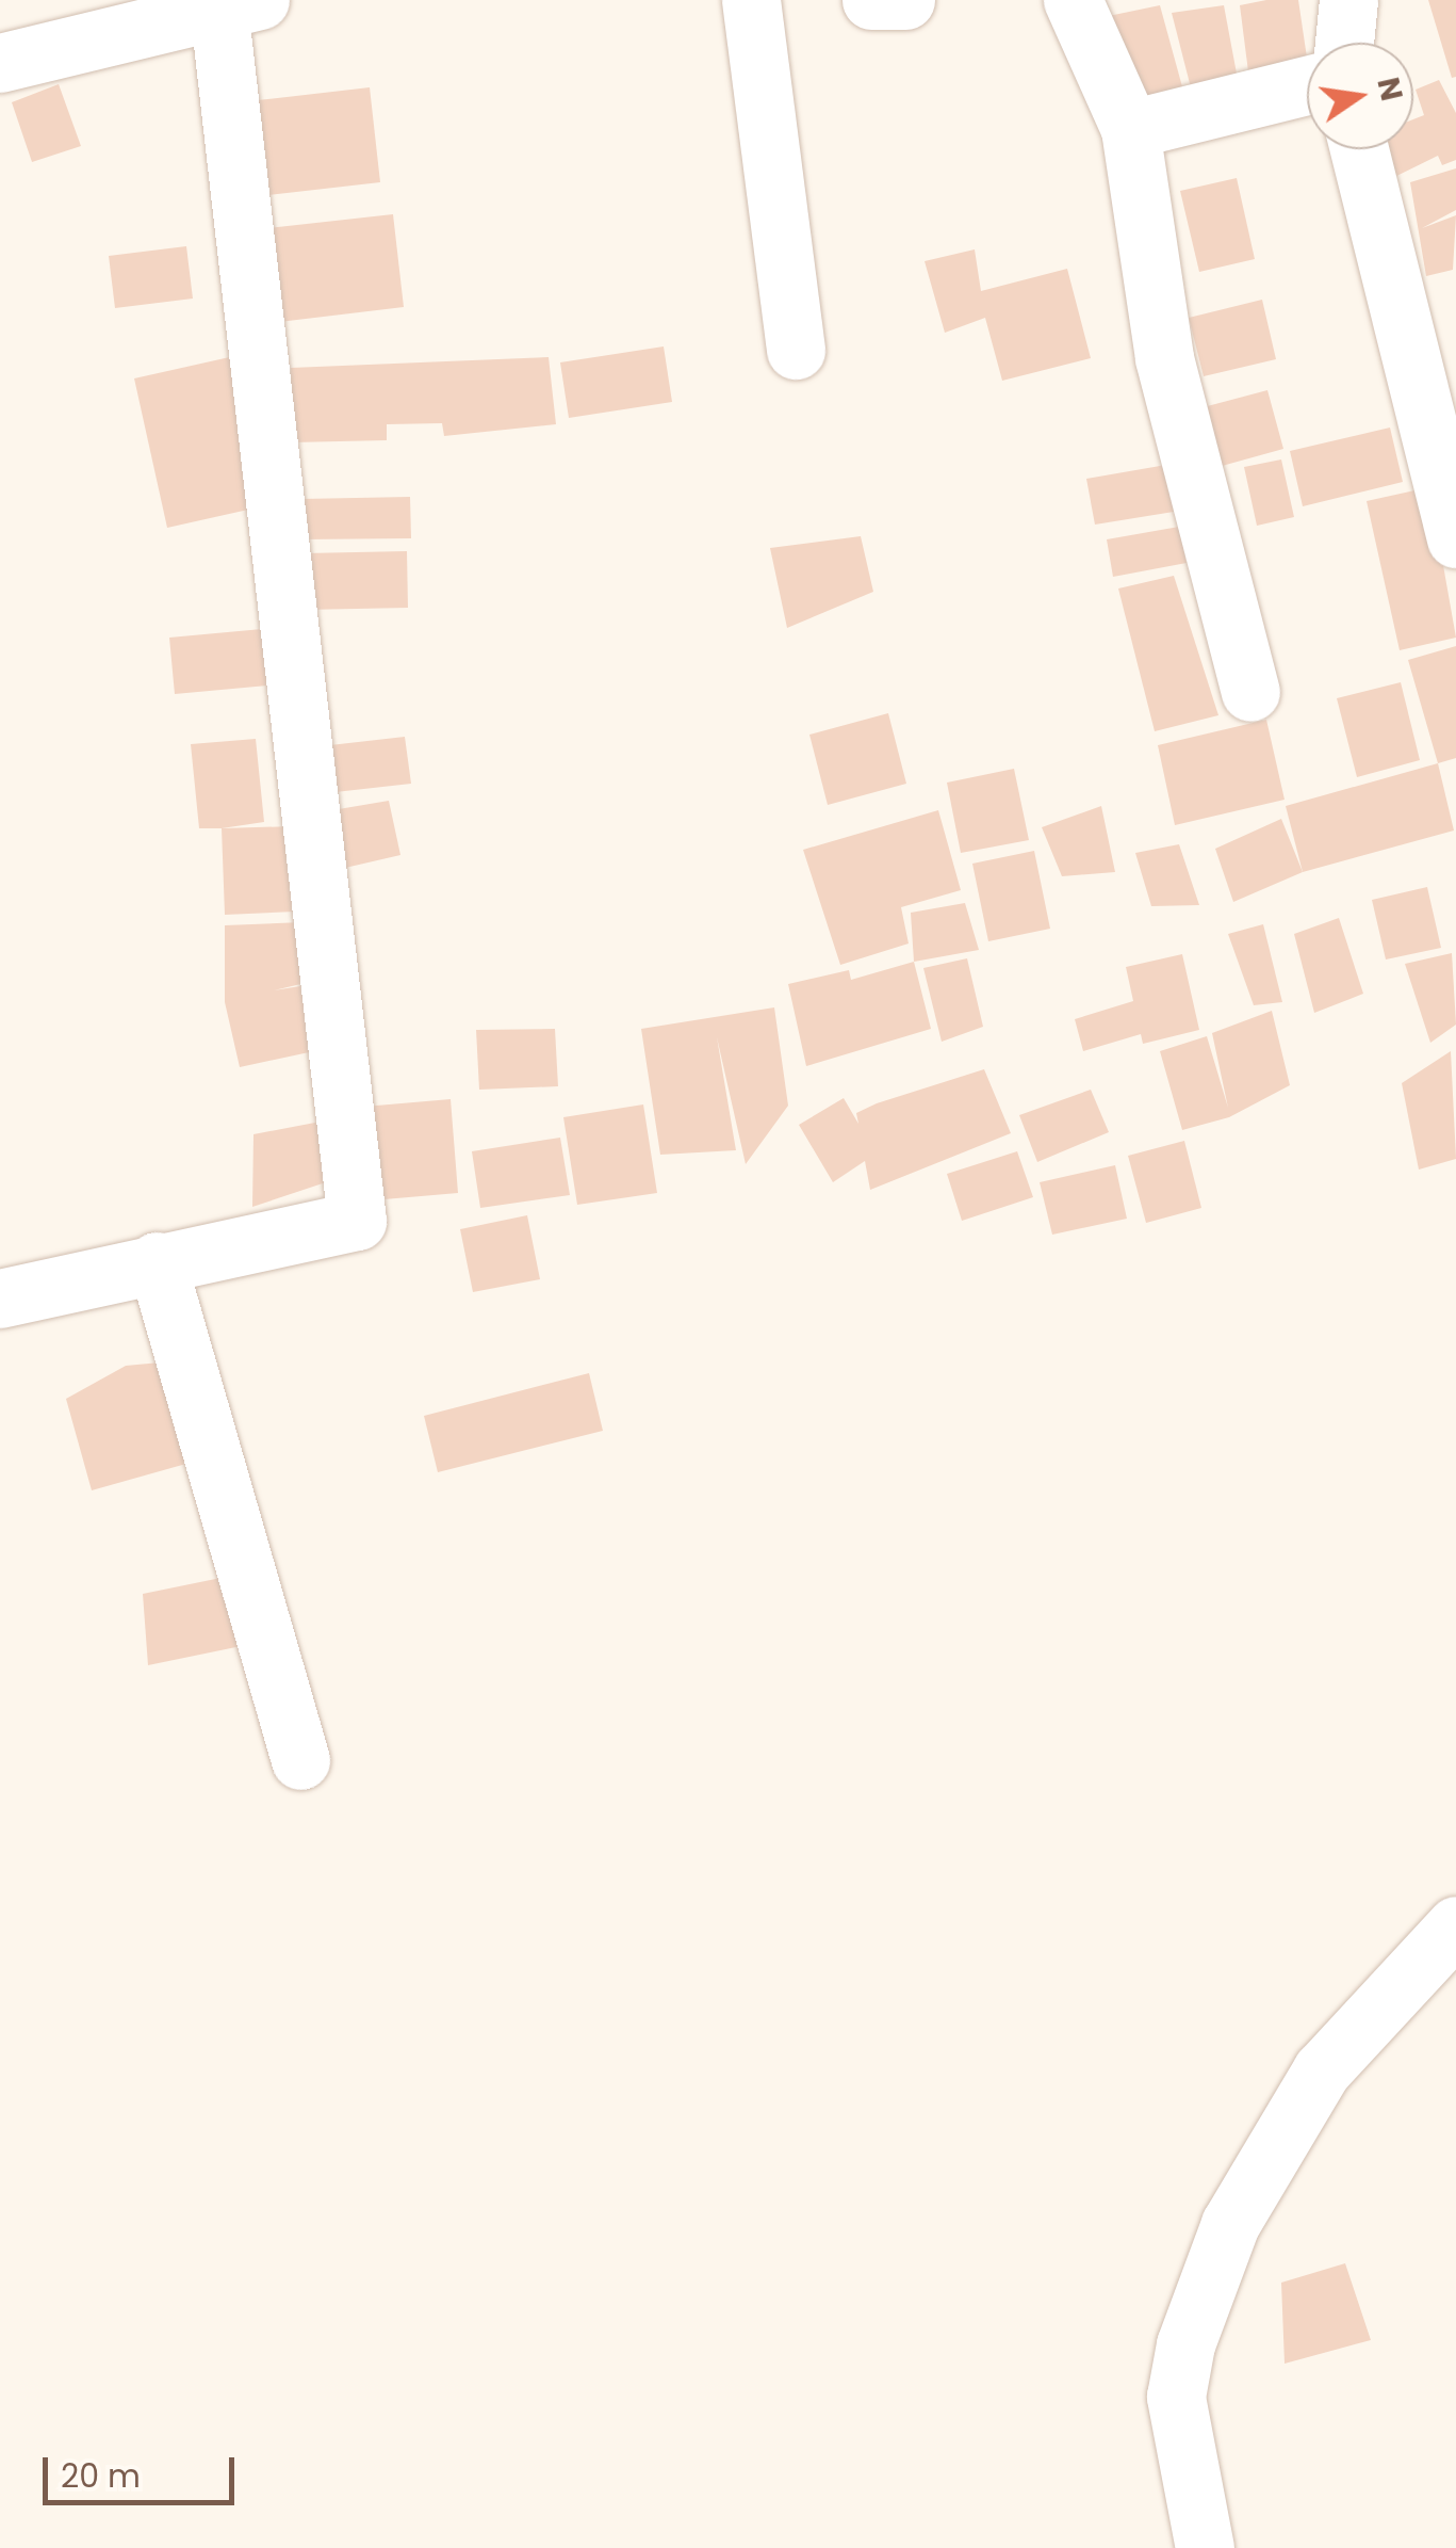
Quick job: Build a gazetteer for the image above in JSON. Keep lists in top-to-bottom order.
{
  "scale_bar": "20 m",
  "north": "right"
}
